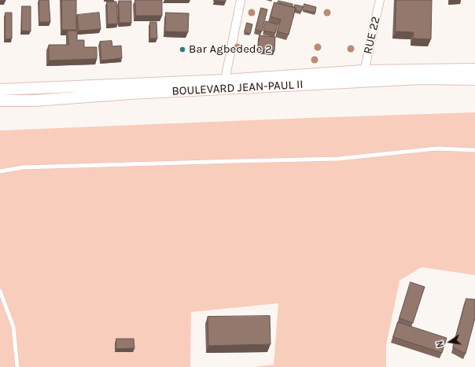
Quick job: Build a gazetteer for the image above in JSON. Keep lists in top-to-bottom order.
{
  "streets": {
    "main road": ["BOULEVARD JEAN-PAUL II"],
    "street": ["RUE 22"]
  },
  "crossings": [
    ["RUE 22", "BOULEVARD JEAN-PAUL II"]
  ],
  "places": ["Bar Agbedede 2"],
  "north": "left"
}
